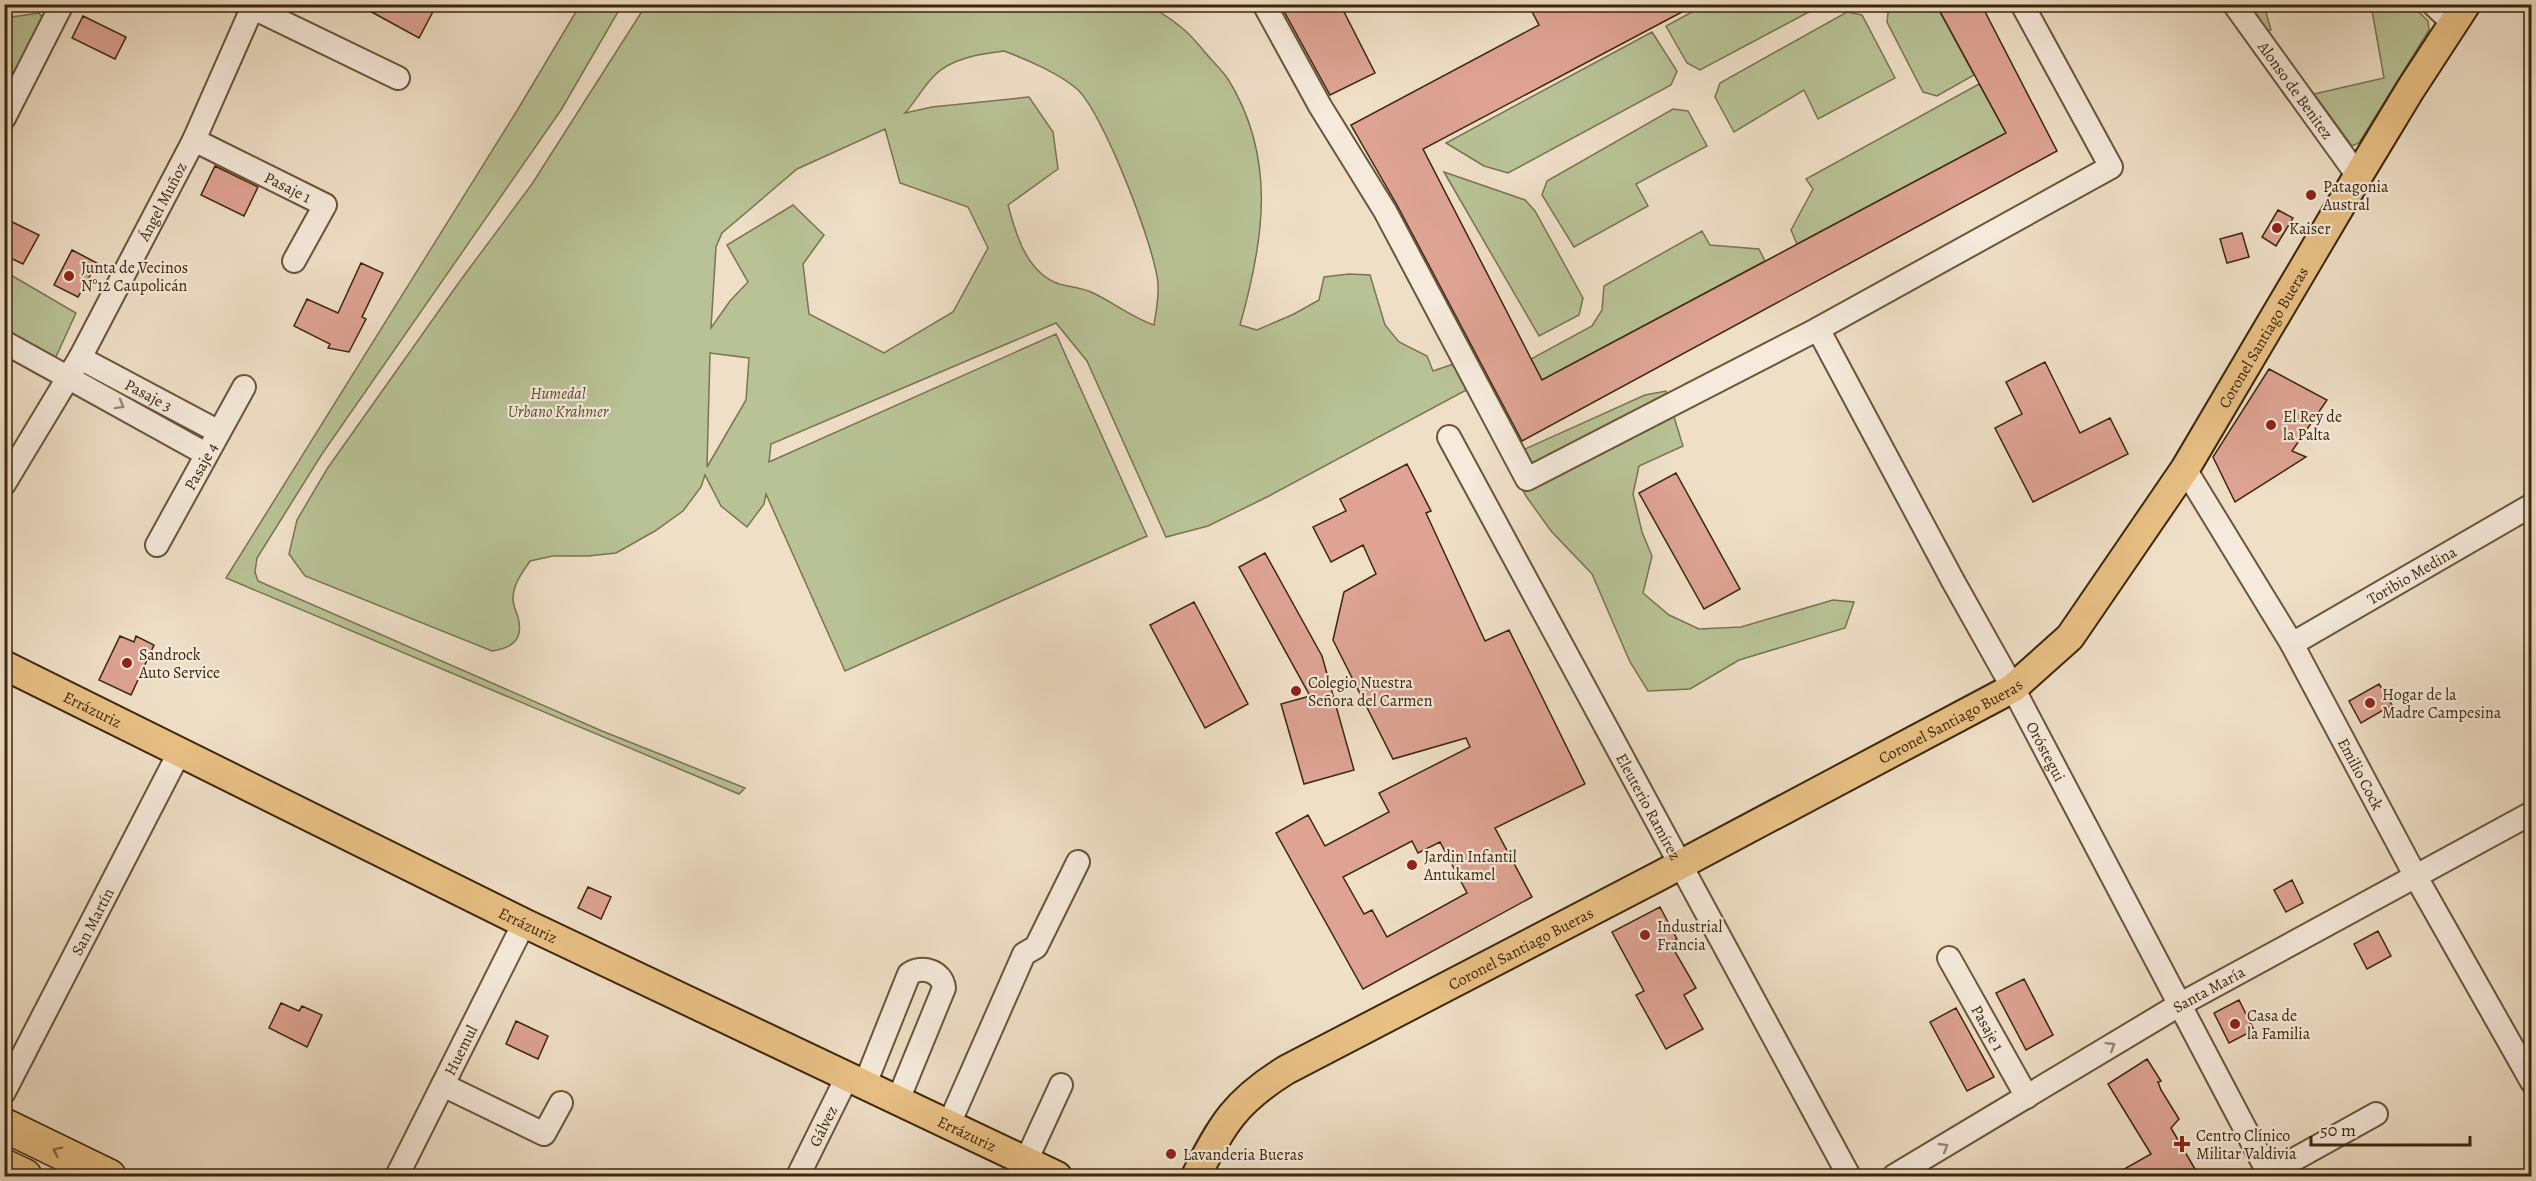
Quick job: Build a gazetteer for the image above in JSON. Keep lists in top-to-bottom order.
{
  "streets": {
    "main road": ["Coronel Santiago Bueras", "Errázuriz"],
    "street": [
      "Alonso de Benitez",
      "Pasaje 1",
      "Ángel Muñoz",
      "Pasaje 3",
      "Pasaje 4",
      "Toribio Medina",
      "Oróstegui",
      "Emilio Cock",
      "Eleuterio Ramírez",
      "San Martín",
      "Santa María",
      "Huemul",
      "Gálvez"
    ]
  },
  "crossings": [
    ["Alonso de Benitez", "Coronel Santiago Bueras"],
    ["Pasaje 1", "Ángel Muñoz"],
    ["Pasaje 1", "Santa María"],
    ["Ángel Muñoz", "Pasaje 3"],
    ["Coronel Santiago Bueras", "Oróstegui"],
    ["Coronel Santiago Bueras", "Emilio Cock"],
    ["Coronel Santiago Bueras", "Eleuterio Ramírez"],
    ["Pasaje 3", "Pasaje 4"],
    ["Toribio Medina", "Emilio Cock"],
    ["Errázuriz", "San Martín"],
    ["Errázuriz", "Huemul"],
    ["Errázuriz", "Gálvez"],
    ["Oróstegui", "Santa María"],
    ["Emilio Cock", "Santa María"]
  ],
  "one_way": ["Santa María"],
  "parks": ["Humedal Urbano Krahmer"],
  "places": {
    "other": [
      "Patagonia Austral",
      "Kaiser",
      "Junta de Vecinos N°12 Caupolicán",
      "El Rey de la Palta",
      "Sandrock Auto Service",
      "Colegio Nuestra Señora del Carmen",
      "Hogar de la Madre Campesina",
      "Jardin Infantil Antukamel",
      "Industrial Francia",
      "Casa de la Familia",
      "Lavanderia Bueras"
    ],
    "health": ["Centro Clínico Militar Valdivia"]
  },
  "scale_bar": "50 m"
}
